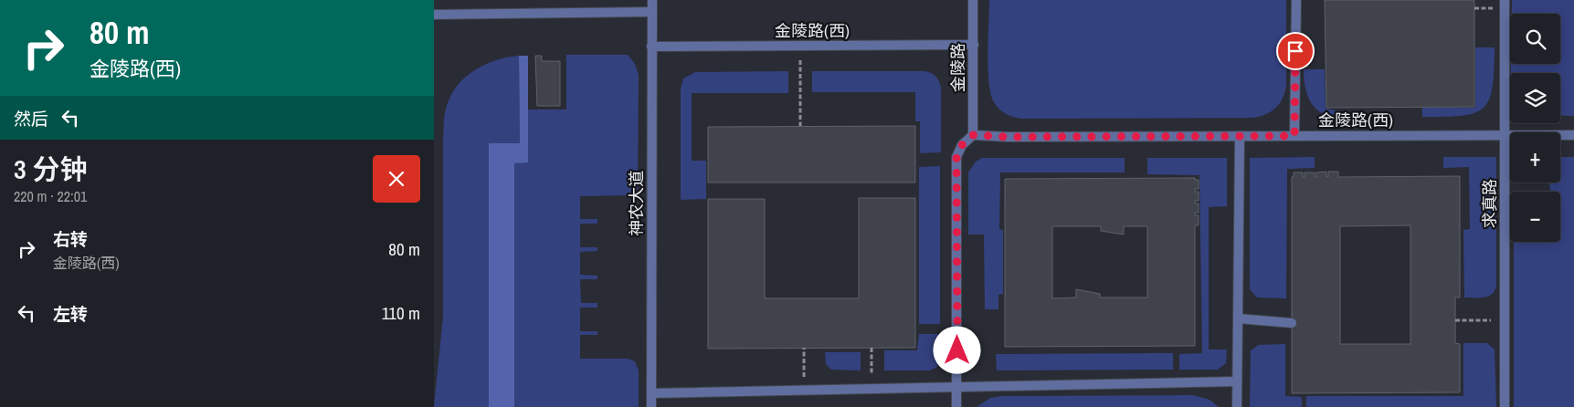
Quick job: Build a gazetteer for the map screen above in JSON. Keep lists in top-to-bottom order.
{
  "streets": {
    "lane": [
      "金陵路(西)",
      "金陵路",
      "神农大道",
      "求真路"
    ]
  },
  "crossings": [
    ["金陵路(西)", "金陵路"],
    ["金陵路(西)", "神农大道"],
    ["金陵路(西)", "求真路"]
  ],
  "page": {
    "turn": ["80 m", "金陵路(西)"],
    "map_buttons": ["+", "−"],
    "then": "然后",
    "heading": ["3 分钟", "220 m · 22:01"],
    "list": [
      {
        "name": "右转",
        "note": "金陵路(西)",
        "value": "80 m"
      },
      {
        "name": "左转",
        "value": "110 m"
      }
    ]
  }
}
